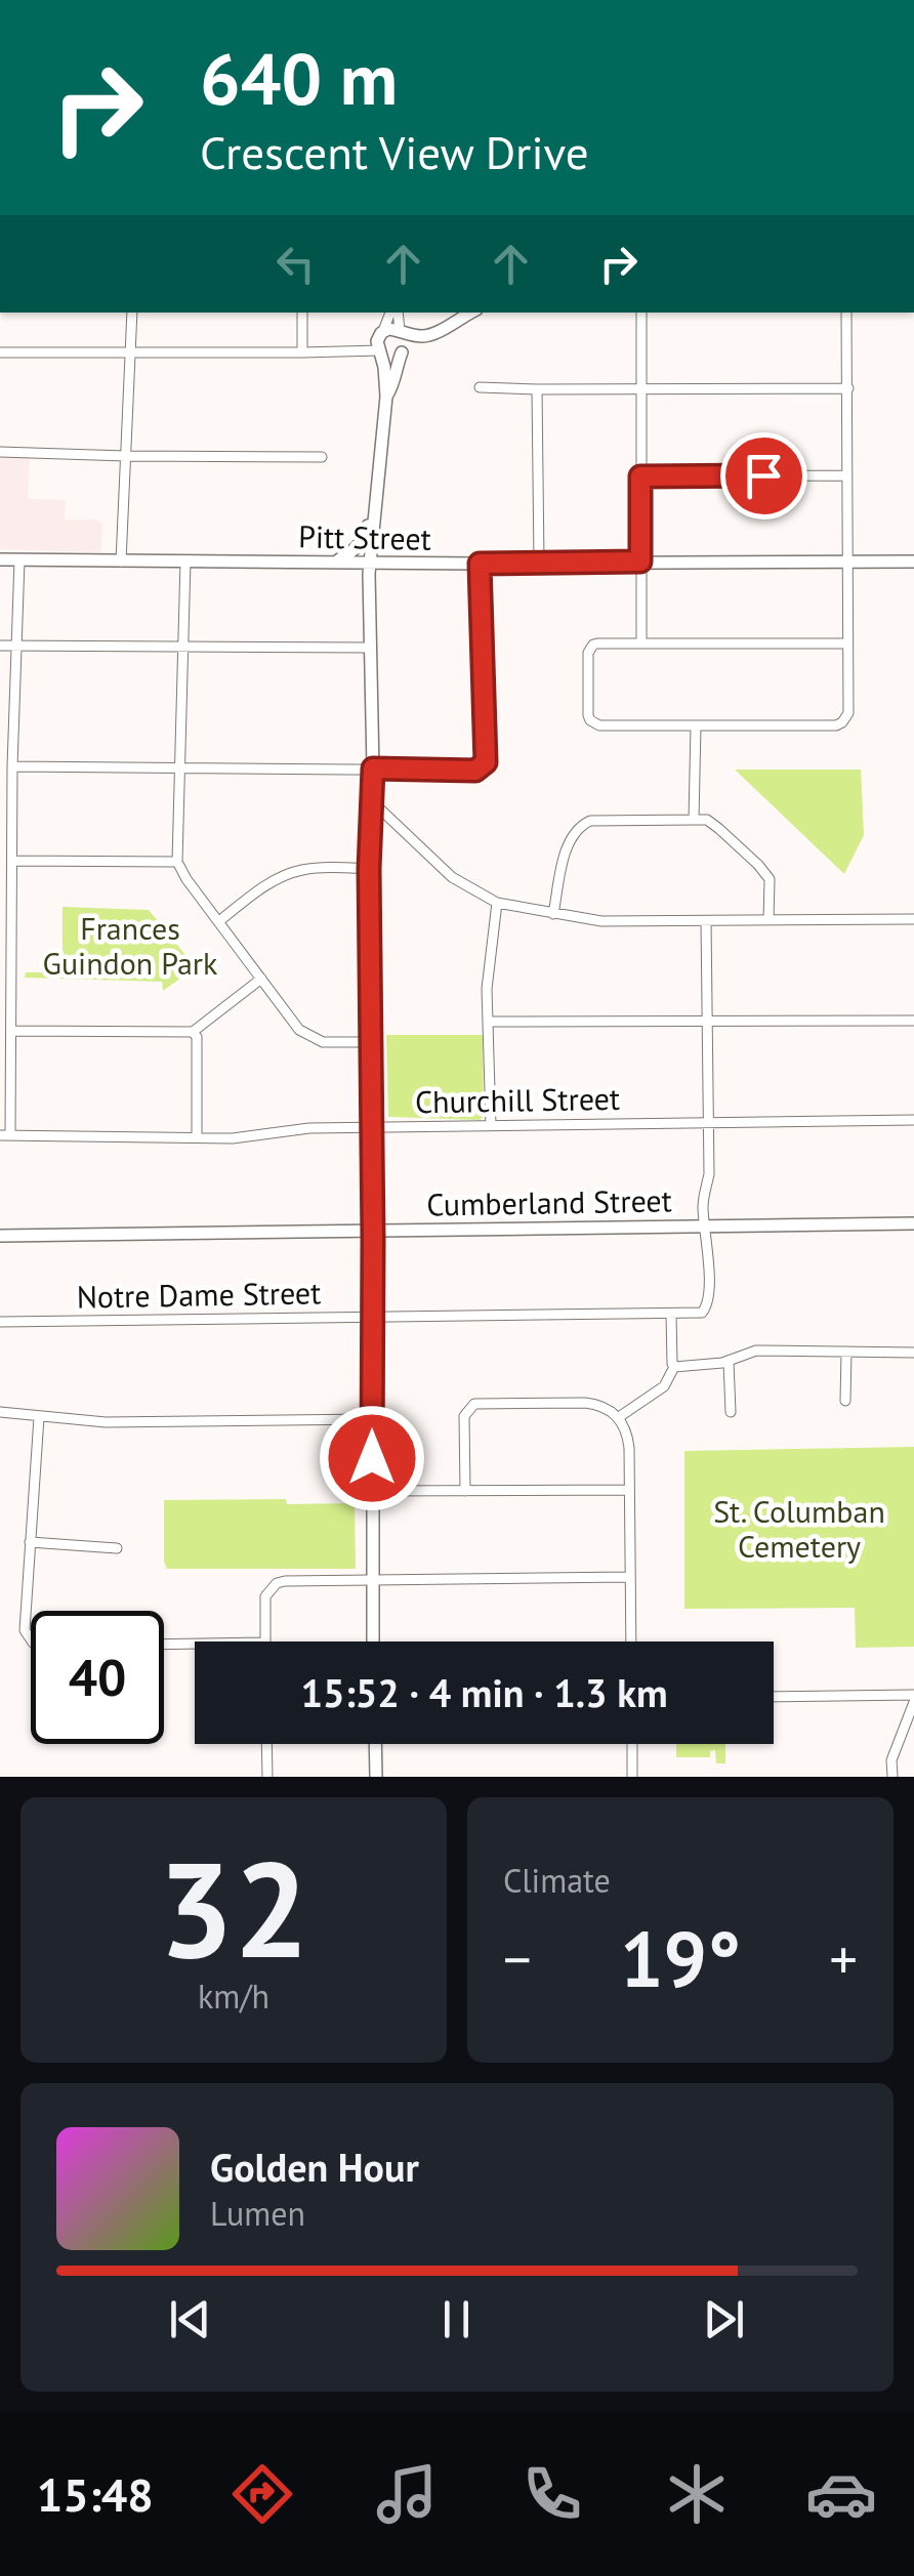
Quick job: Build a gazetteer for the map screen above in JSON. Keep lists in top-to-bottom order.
{
  "streets": {
    "street": [
      "Pitt Street",
      "Churchill Street",
      "Cumberland Street",
      "Notre Dame Street"
    ]
  },
  "crossings": [
    ["Cumberland Street", "Notre Dame Street"]
  ],
  "parks": ["Frances Guindon Park", "St. Columban Cemetery"],
  "page": {
    "turn": ["640 m", "Crescent View Drive"],
    "limit": "40",
    "trip": "15:52 · 4 min · 1.3 km",
    "tile": [
      ["32", "km/h"],
      "Climate"
    ],
    "heat": ["−", "19°", "+"],
    "song": ["Golden Hour", "Lumen"],
    "tabs": "15:48"
  }
}
